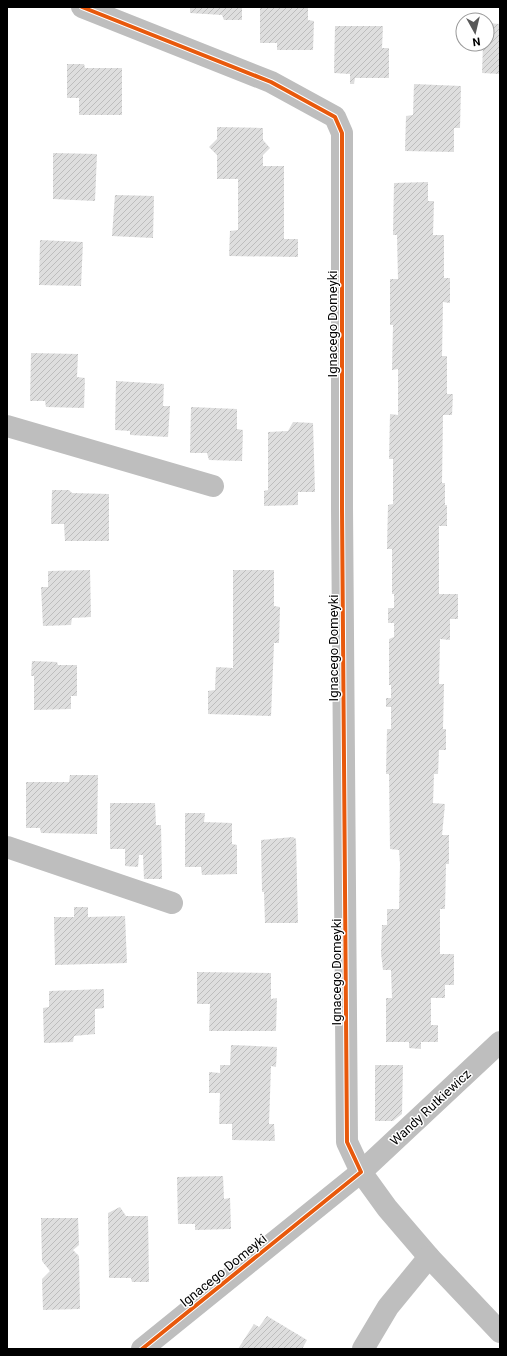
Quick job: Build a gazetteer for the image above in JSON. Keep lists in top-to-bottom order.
{
  "streets": {
    "street": ["Ignacego Domeyki", "Wandy Rutkiewicz"]
  },
  "crossings": [
    ["Ignacego Domeyki", "Wandy Rutkiewicz"]
  ],
  "north": "bottom"
}
